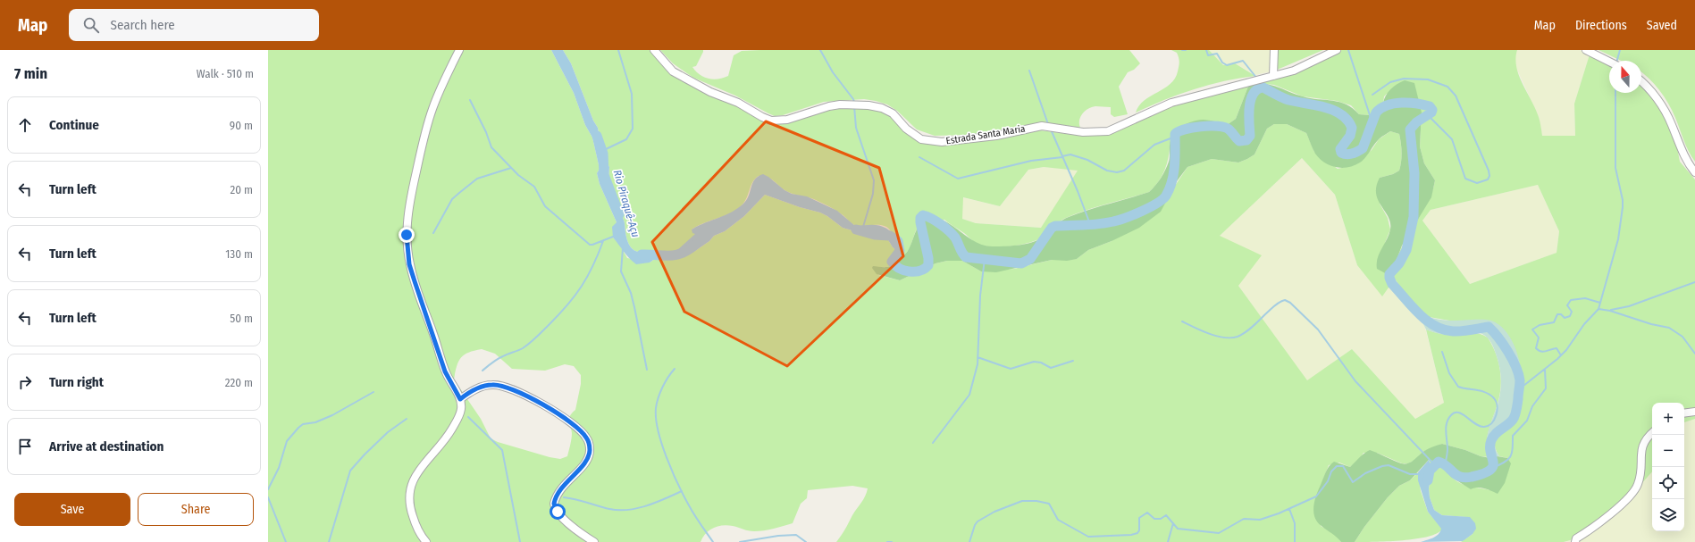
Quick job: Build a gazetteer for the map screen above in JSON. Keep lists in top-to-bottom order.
{
  "streets": {
    "street": ["Estrada Santa Maria"]
  },
  "water": ["Rio Piraquê-Açu"],
  "north": "top",
  "page": {
    "header": "Map",
    "search": "Search here",
    "nav": ["Map", "Directions", "Saved"],
    "heading": ["7 min", "Walk · 510 m"],
    "list": [
      ["Continue", "90 m"],
      ["Turn left", "20 m"],
      ["Turn left", "130 m"],
      ["Turn left", "50 m"],
      ["Turn right", "220 m"],
      "Arrive at destination"
    ],
    "map_buttons": ["+", "−"],
    "buttons": ["Save", "Share"]
  }
}
